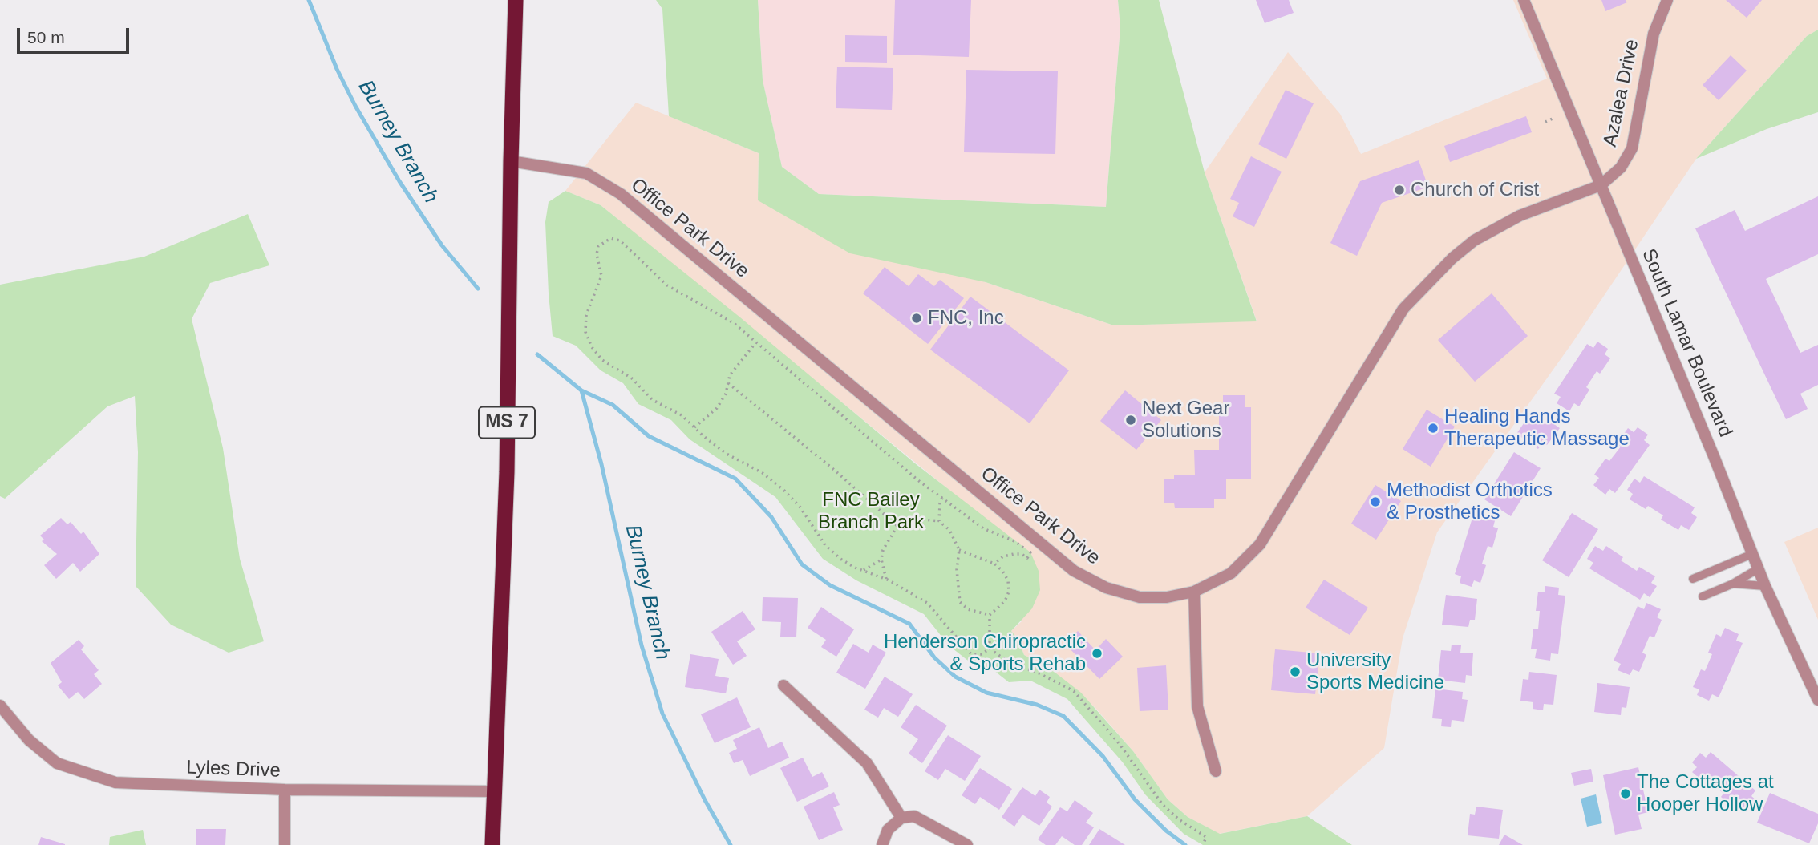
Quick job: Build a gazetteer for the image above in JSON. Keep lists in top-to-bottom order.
{
  "streets": {
    "highway": ["MS 7"],
    "street": [
      "Azalea Drive",
      "Office Park Drive",
      "South Lamar Boulevard",
      "Lyles Drive"
    ]
  },
  "crossings": [
    ["Azalea Drive", "Office Park Drive"],
    ["Azalea Drive", "South Lamar Boulevard"],
    ["Office Park Drive", "South Lamar Boulevard"],
    ["Office Park Drive", "MS 7"],
    ["MS 7", "Lyles Drive"]
  ],
  "water": ["Burney Branch"],
  "parks": ["FNC Bailey Branch Park"],
  "places": [
    "Church of Crist",
    "FNC, Inc",
    "Next Gear Solutions",
    "Healing Hands Therapeutic Massage",
    "Methodist Orthotics & Prosthetics",
    "Henderson Chiropractic & Sports Rehab",
    "University Sports Medicine",
    "The Cottages at Hooper Hollow"
  ],
  "scale_bar": "50 m"
}
